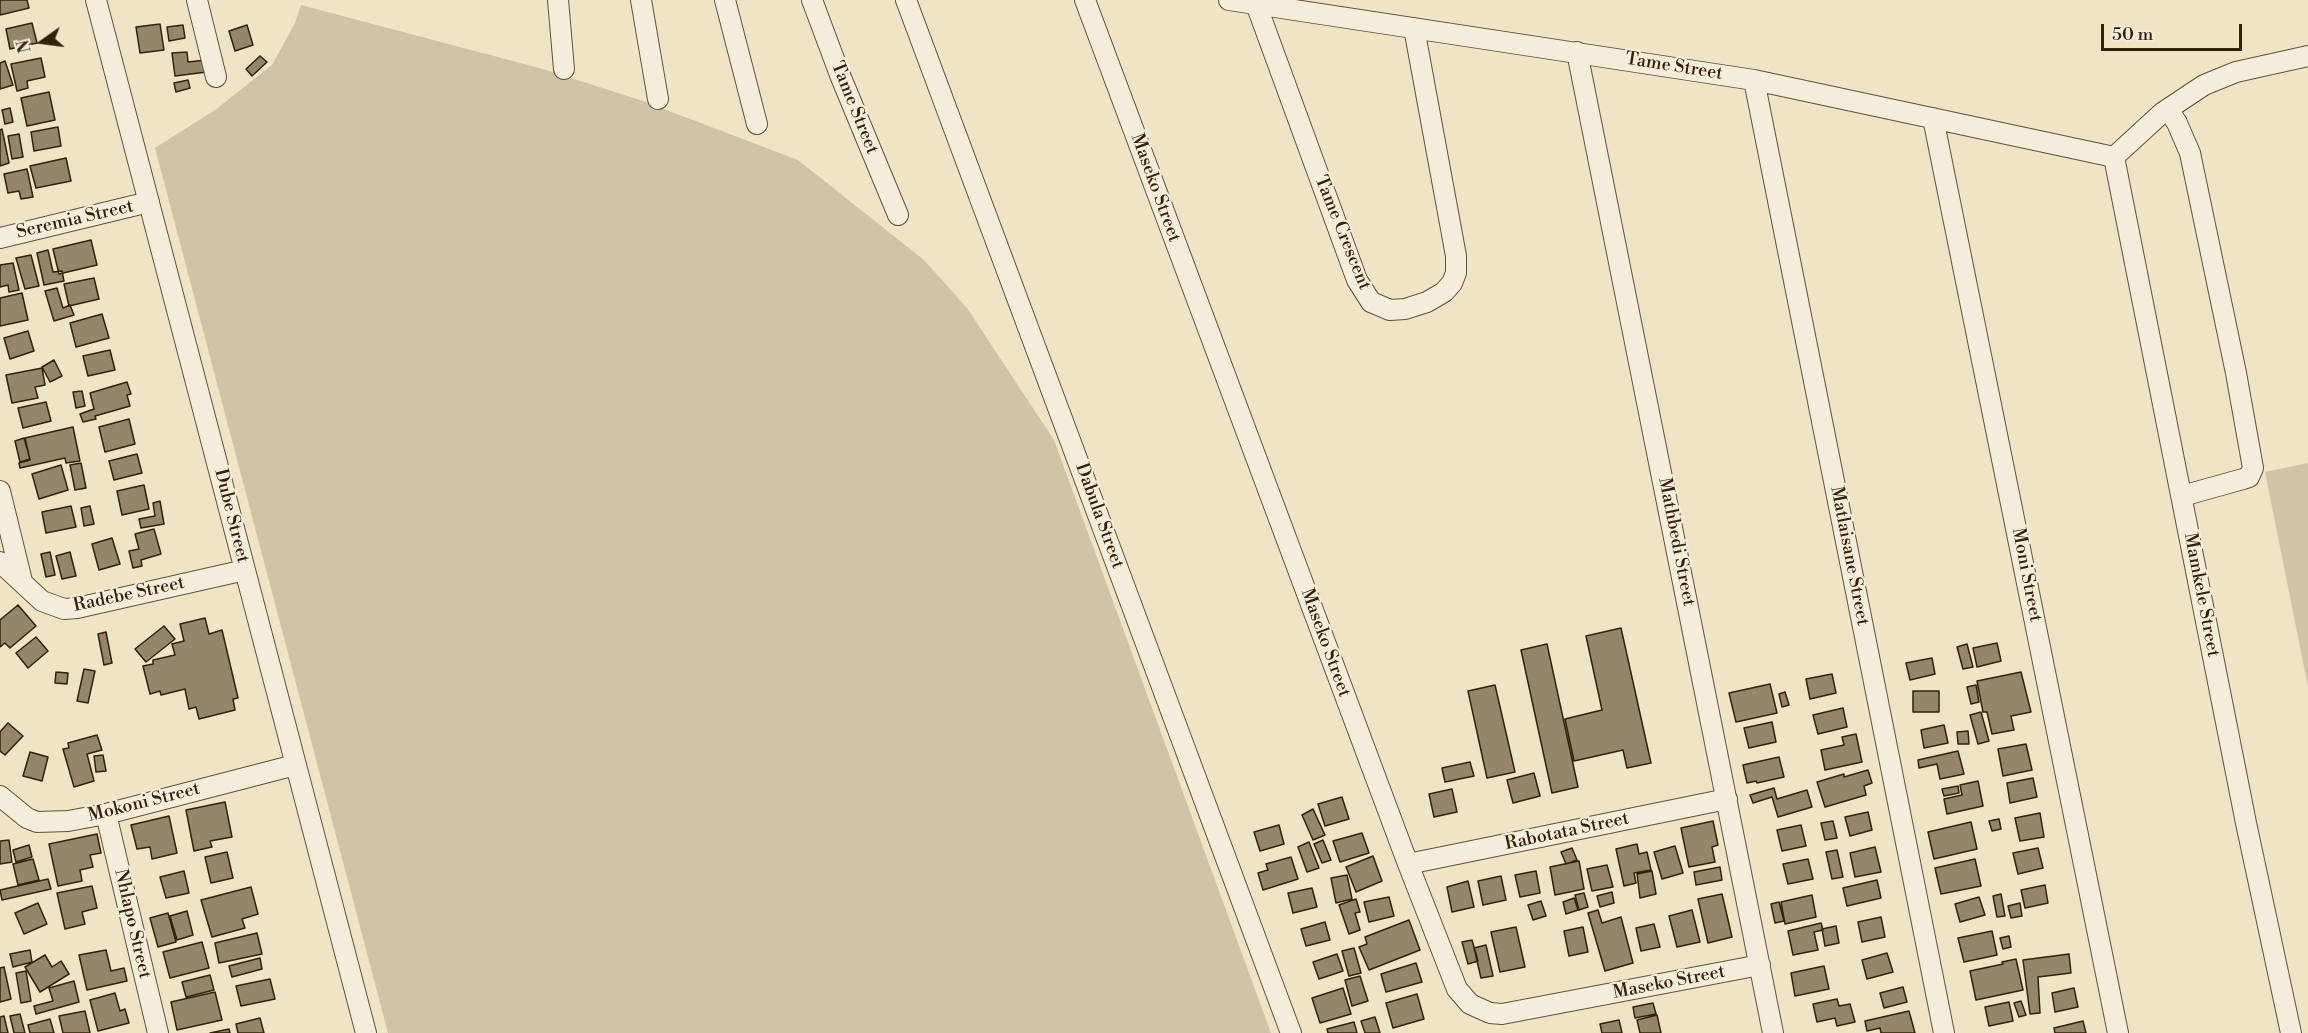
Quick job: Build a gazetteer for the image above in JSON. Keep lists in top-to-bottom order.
{
  "streets": {
    "street": [
      "Tame Street",
      "Maseko Street",
      "Seremia Street",
      "Tame Crescent",
      "Dube Street",
      "Dabula Street",
      "Mathbedi Street",
      "Matlaisane Street",
      "Moni Street",
      "Radebe Street",
      "Mamkele Street",
      "Mokoni Street",
      "Rabotata Street",
      "Nhlapo Street"
    ]
  },
  "crossings": [
    ["Tame Street", "Tame Crescent"],
    ["Tame Street", "Mathbedi Street"],
    ["Tame Street", "Matlaisane Street"],
    ["Tame Street", "Moni Street"],
    ["Tame Street", "Mamkele Street"],
    ["Maseko Street", "Mathbedi Street"],
    ["Maseko Street", "Rabotata Street"],
    ["Seremia Street", "Dube Street"],
    ["Dube Street", "Radebe Street"],
    ["Dube Street", "Mokoni Street"],
    ["Mathbedi Street", "Rabotata Street"],
    ["Mokoni Street", "Nhlapo Street"]
  ],
  "scale_bar": "50 m",
  "north": "left"
}
